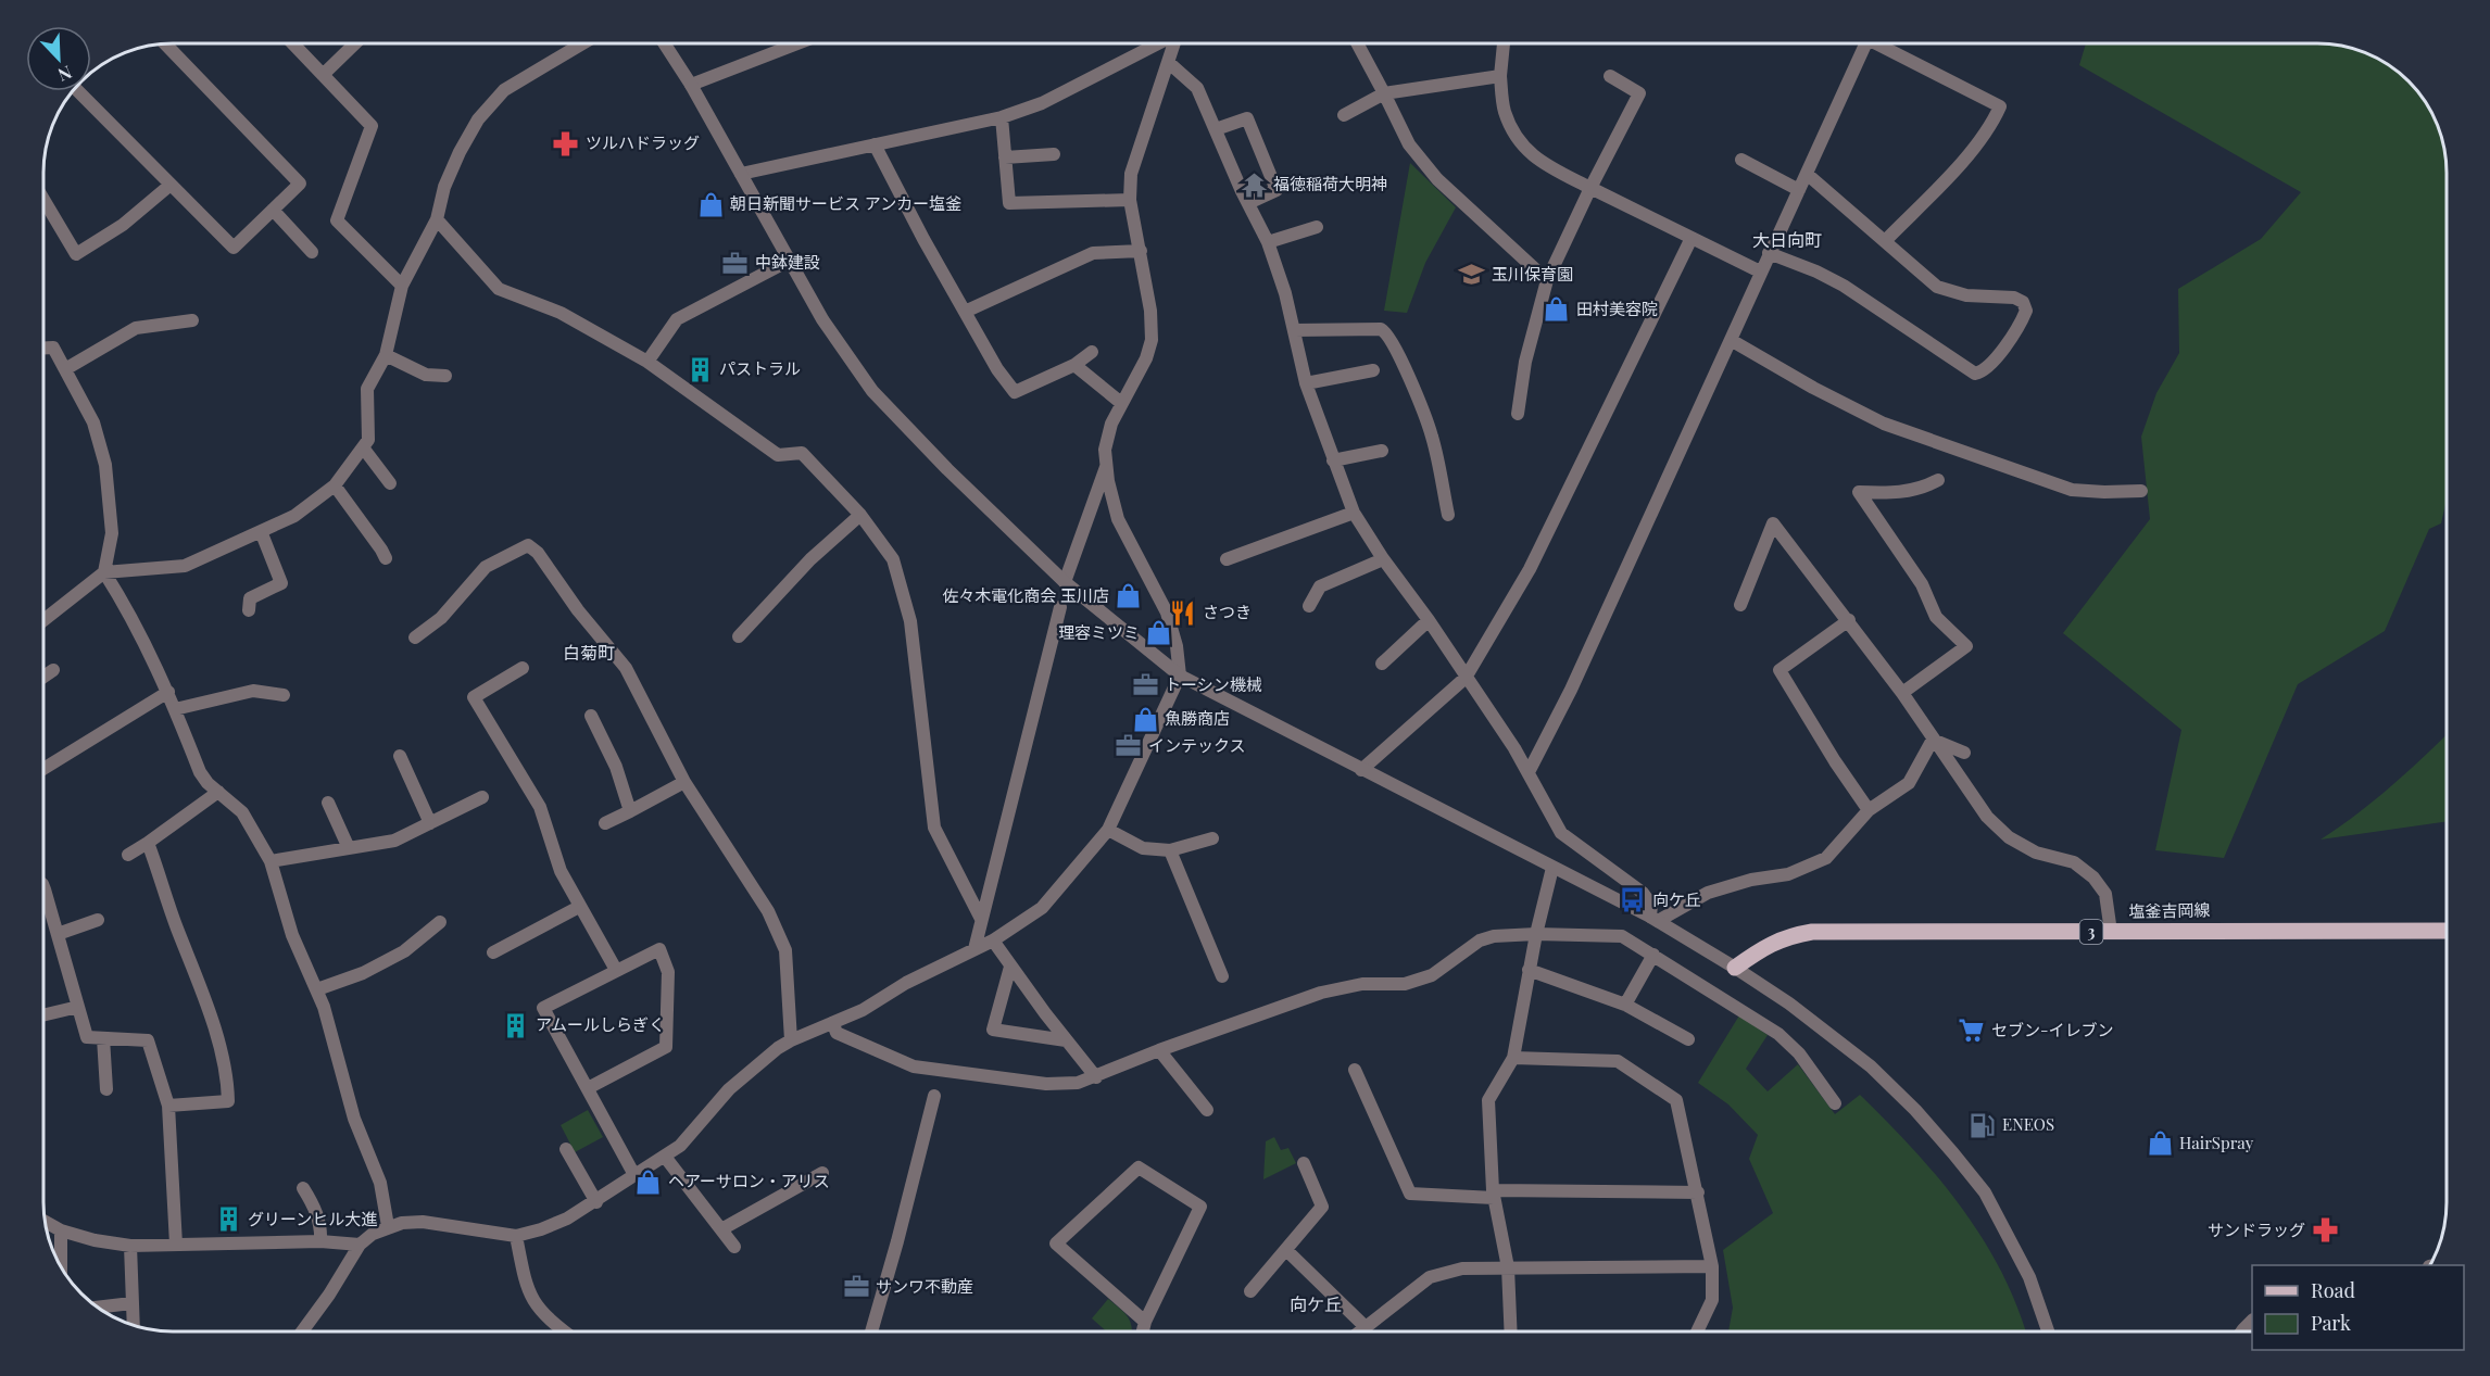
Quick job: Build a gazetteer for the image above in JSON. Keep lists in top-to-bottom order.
{
  "streets": {
    "main road": ["塩釜吉岡線", "3"]
  },
  "districts": ["大日向町", "白菊町", "向ケ丘"],
  "places": {
    "pharmacy": ["ツルハドラッグ", "サンドラッグ"],
    "temple": ["福徳稲荷大明神"],
    "shop": [
      "朝日新聞サービス アンカー塩釜",
      "田村美容院",
      "佐々木電化商会 玉川店",
      "理容ミツミ",
      "魚勝商店",
      "HairSpray",
      "ヘアーサロン・アリス"
    ],
    "office": [
      "中鉢建設",
      "トーシン機械",
      "インテックス",
      "サンワ不動産"
    ],
    "school or university": ["玉川保育園"],
    "building": ["パストラル", "アムールしらぎく", "グリーンヒル大進"],
    "restaurant": ["さつき"],
    "bus stop": ["向ケ丘"],
    "supermarket": ["セブン-イレブン"],
    "fuel station": ["ENEOS"]
  },
  "legend": ["Road", "Park"],
  "north": "bottom right"
}
